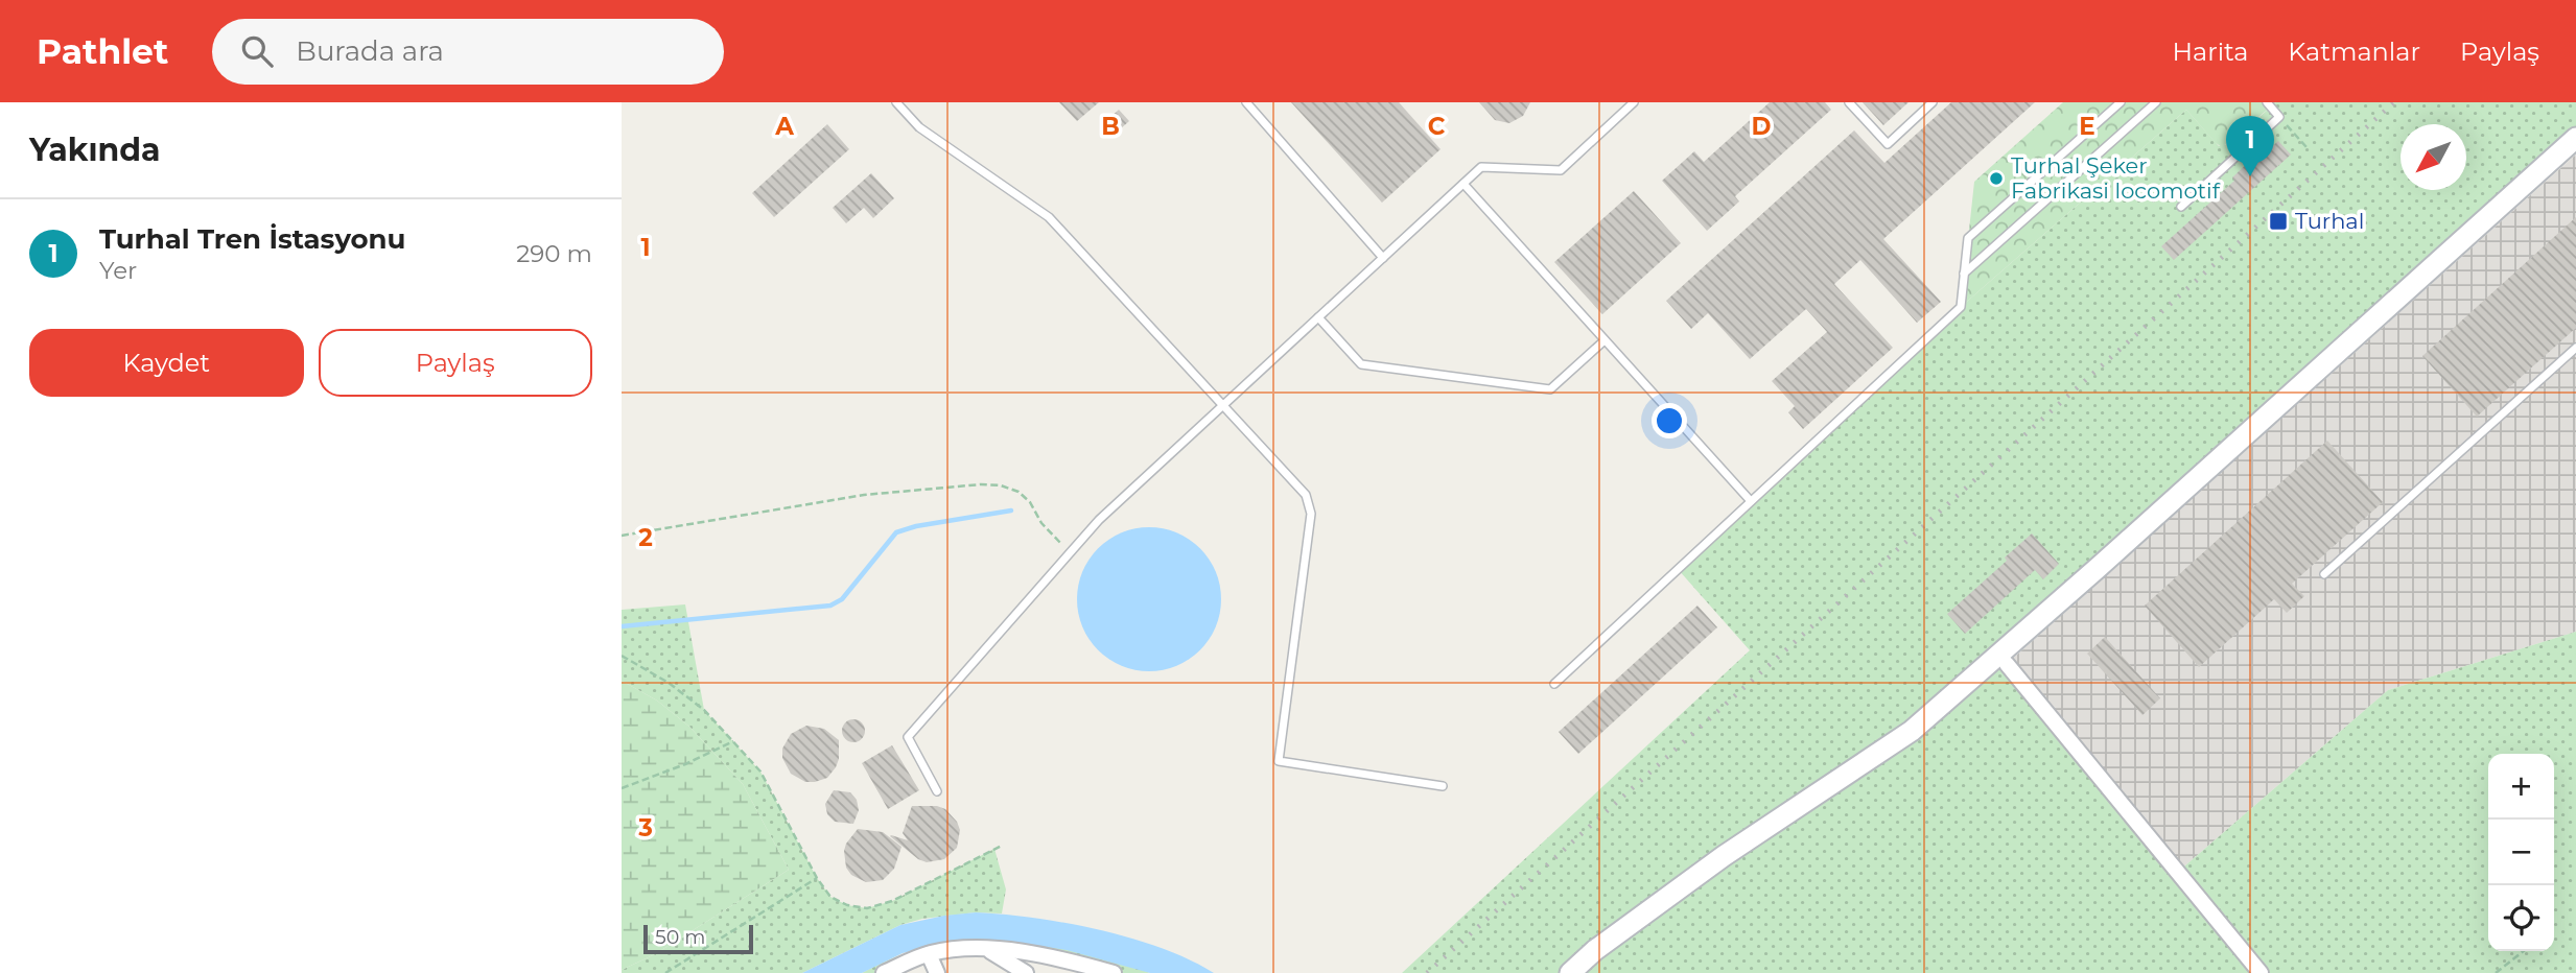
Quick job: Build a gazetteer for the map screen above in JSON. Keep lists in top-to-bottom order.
{
  "places": {
    "other": ["Turhal Şeker Fabrikasi locomotif"],
    "transit": ["Turhal"]
  },
  "scale_bar": "50 m",
  "north": "bottom left",
  "page": {
    "header": "Pathlet",
    "search": "Burada ara",
    "nav": ["Harita", "Katmanlar", "Paylaş"],
    "heading": "Yakında",
    "pins": "1",
    "list": [
      {
        "mark": "1",
        "name": "Turhal Tren İstasyonu",
        "note": "Yer",
        "value": "290 m"
      }
    ],
    "buttons": ["Kaydet", "Paylaş"],
    "map_buttons": ["+", "−"],
    "scale": "50 m"
  },
  "grid": {
    "columns": [
      "A",
      "B",
      "C",
      "D",
      "E"
    ],
    "rows": ["1", "2", "3"]
  }
}
